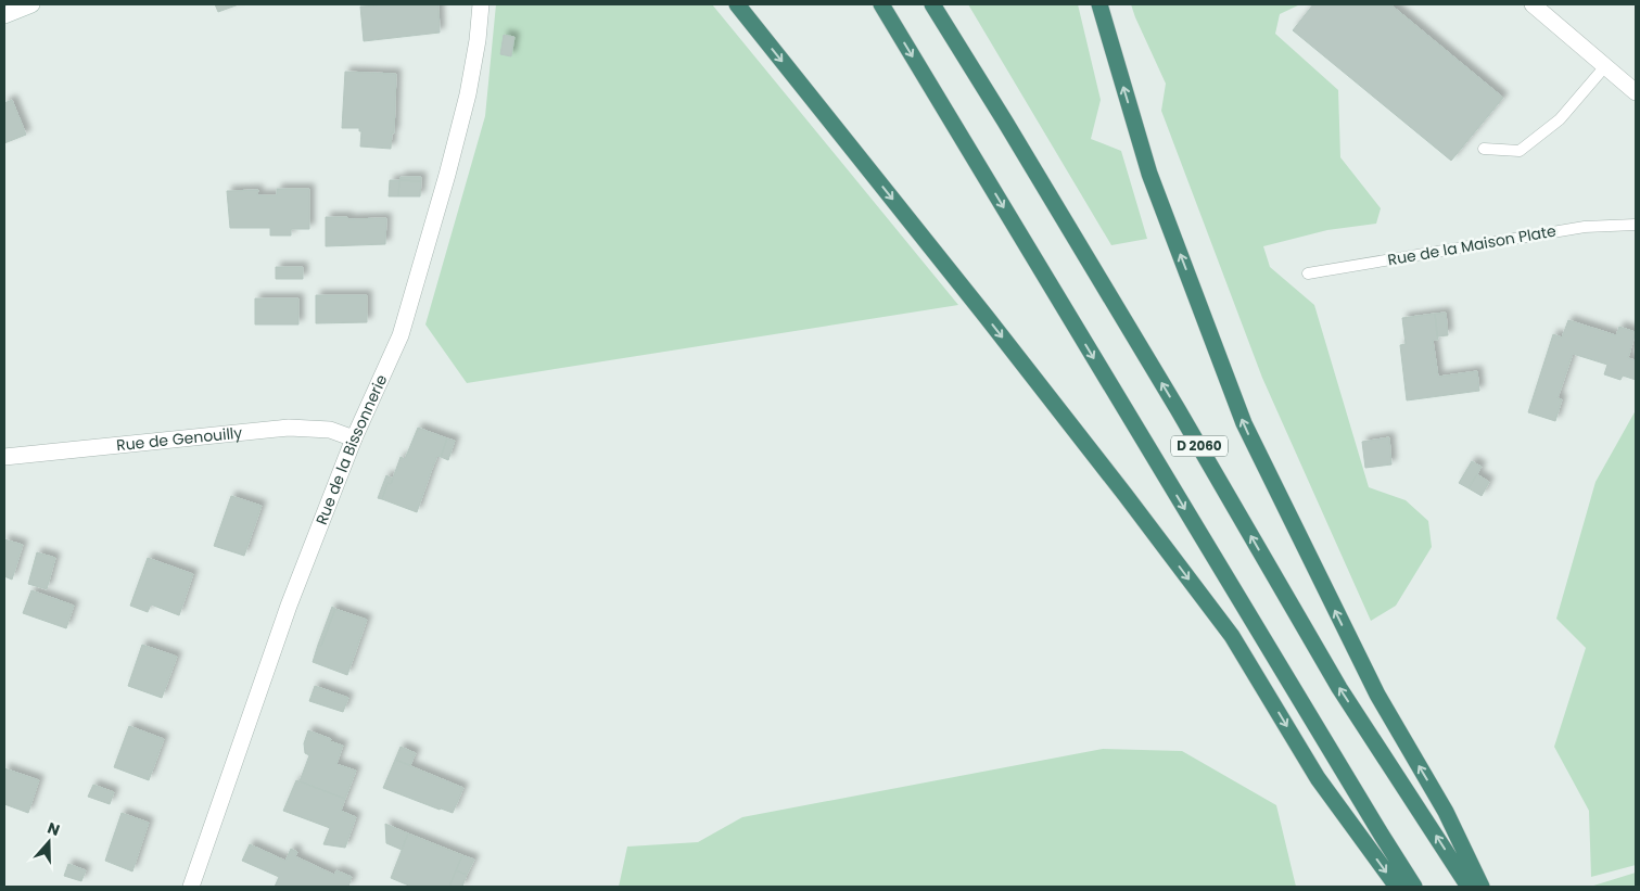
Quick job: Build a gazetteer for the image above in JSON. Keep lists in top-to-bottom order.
{
  "streets": {
    "highway": ["D 2060"],
    "street": ["Rue de Genouilly", "Rue de la Bissonnerie"],
    "lane": ["Rue de la Maison Plate"]
  },
  "crossings": [
    ["Rue de Genouilly", "Rue de la Bissonnerie"]
  ],
  "north": "top"
}
